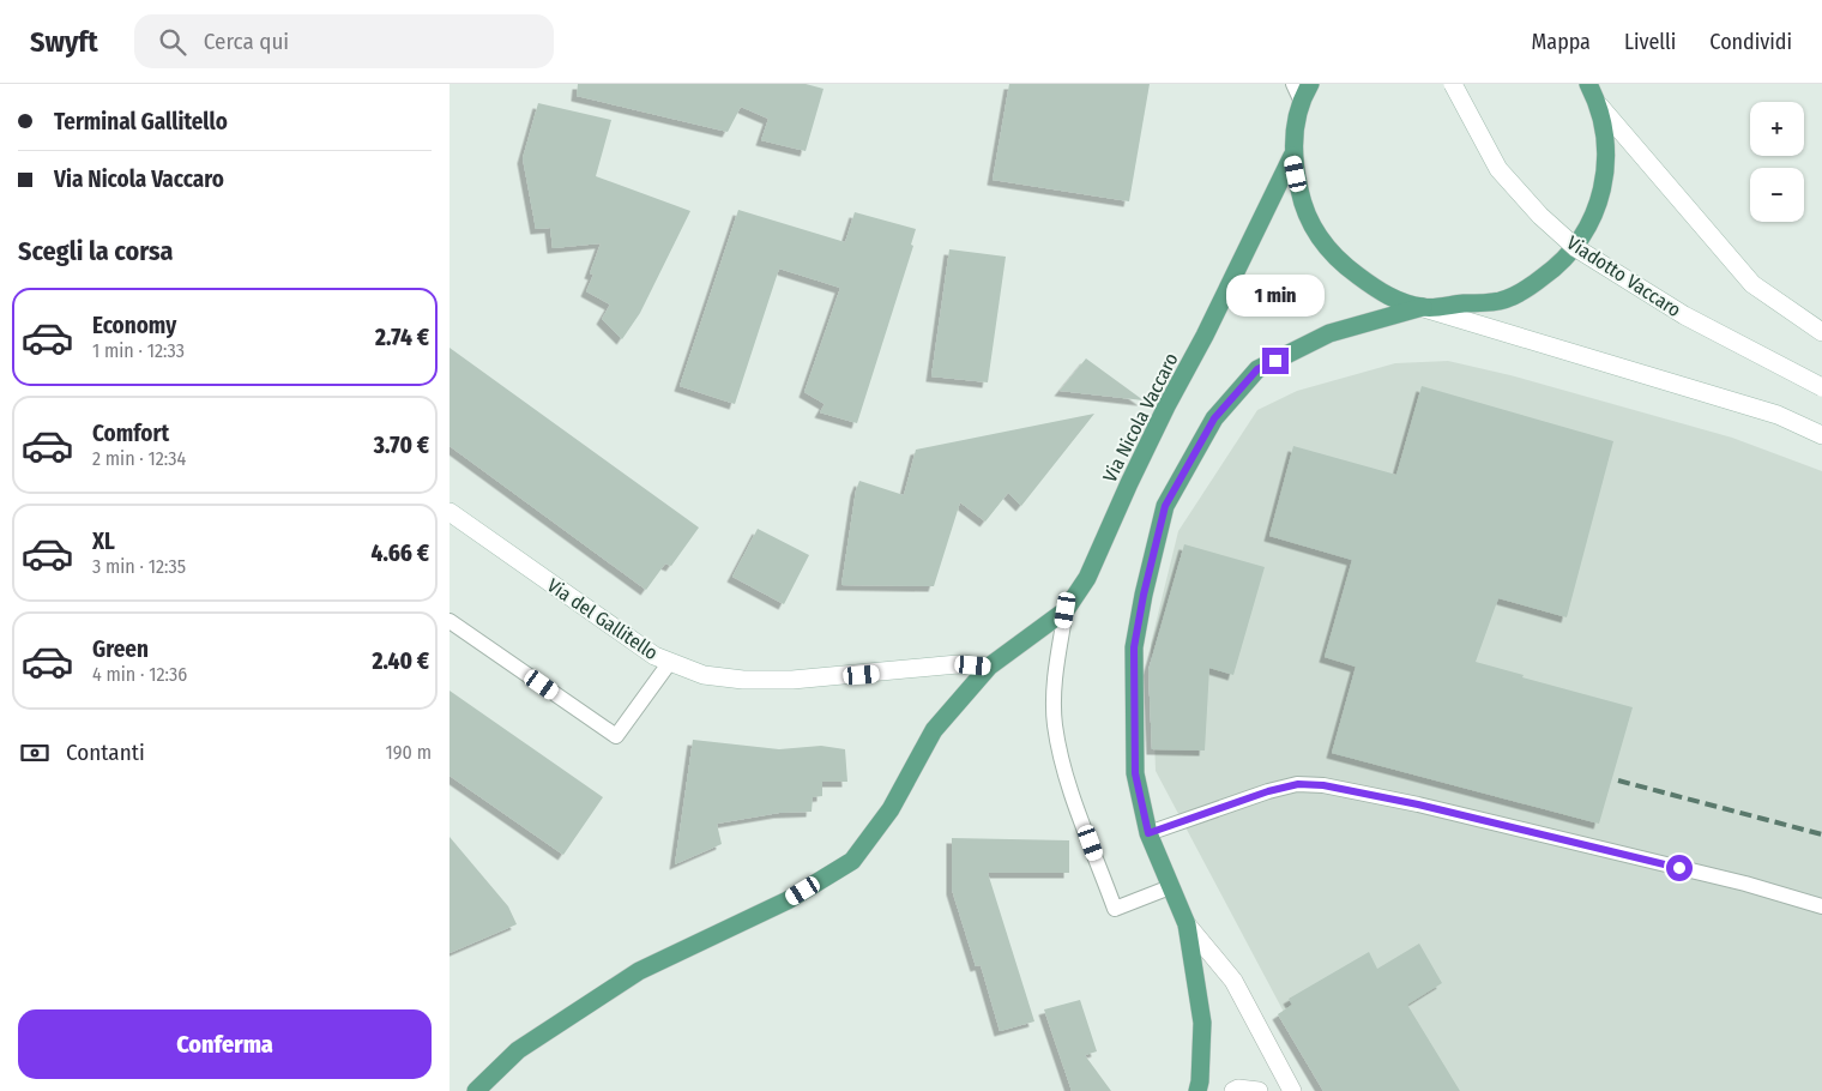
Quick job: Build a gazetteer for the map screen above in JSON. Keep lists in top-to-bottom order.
{
  "streets": {
    "main road": ["Viadotto Vaccaro", "Via Nicola Vaccaro", "Via del Gallitello"]
  },
  "crossings": [
    ["Via Nicola Vaccaro", "Via del Gallitello"]
  ],
  "page": {
    "header": "Swyft",
    "search": "Cerca qui",
    "nav": ["Mappa", "Livelli", "Condividi"],
    "banner": ["Terminal Gallitello", "Via Nicola Vaccaro"],
    "map_buttons": ["+", "−"],
    "heading": "Scegli la corsa",
    "bubble": "1 min",
    "list": [
      {
        "name": "Economy",
        "note": "1 min · 12:33",
        "value": "2.74 €"
      },
      {
        "name": "Comfort",
        "note": "2 min · 12:34",
        "value": "3.70 €"
      },
      {
        "name": "XL",
        "note": "3 min · 12:35",
        "value": "4.66 €"
      },
      {
        "name": "Green",
        "note": "4 min · 12:36",
        "value": "2.40 €"
      }
    ],
    "pay": ["Contanti", "190 m"],
    "buttons": "Conferma"
  }
}
